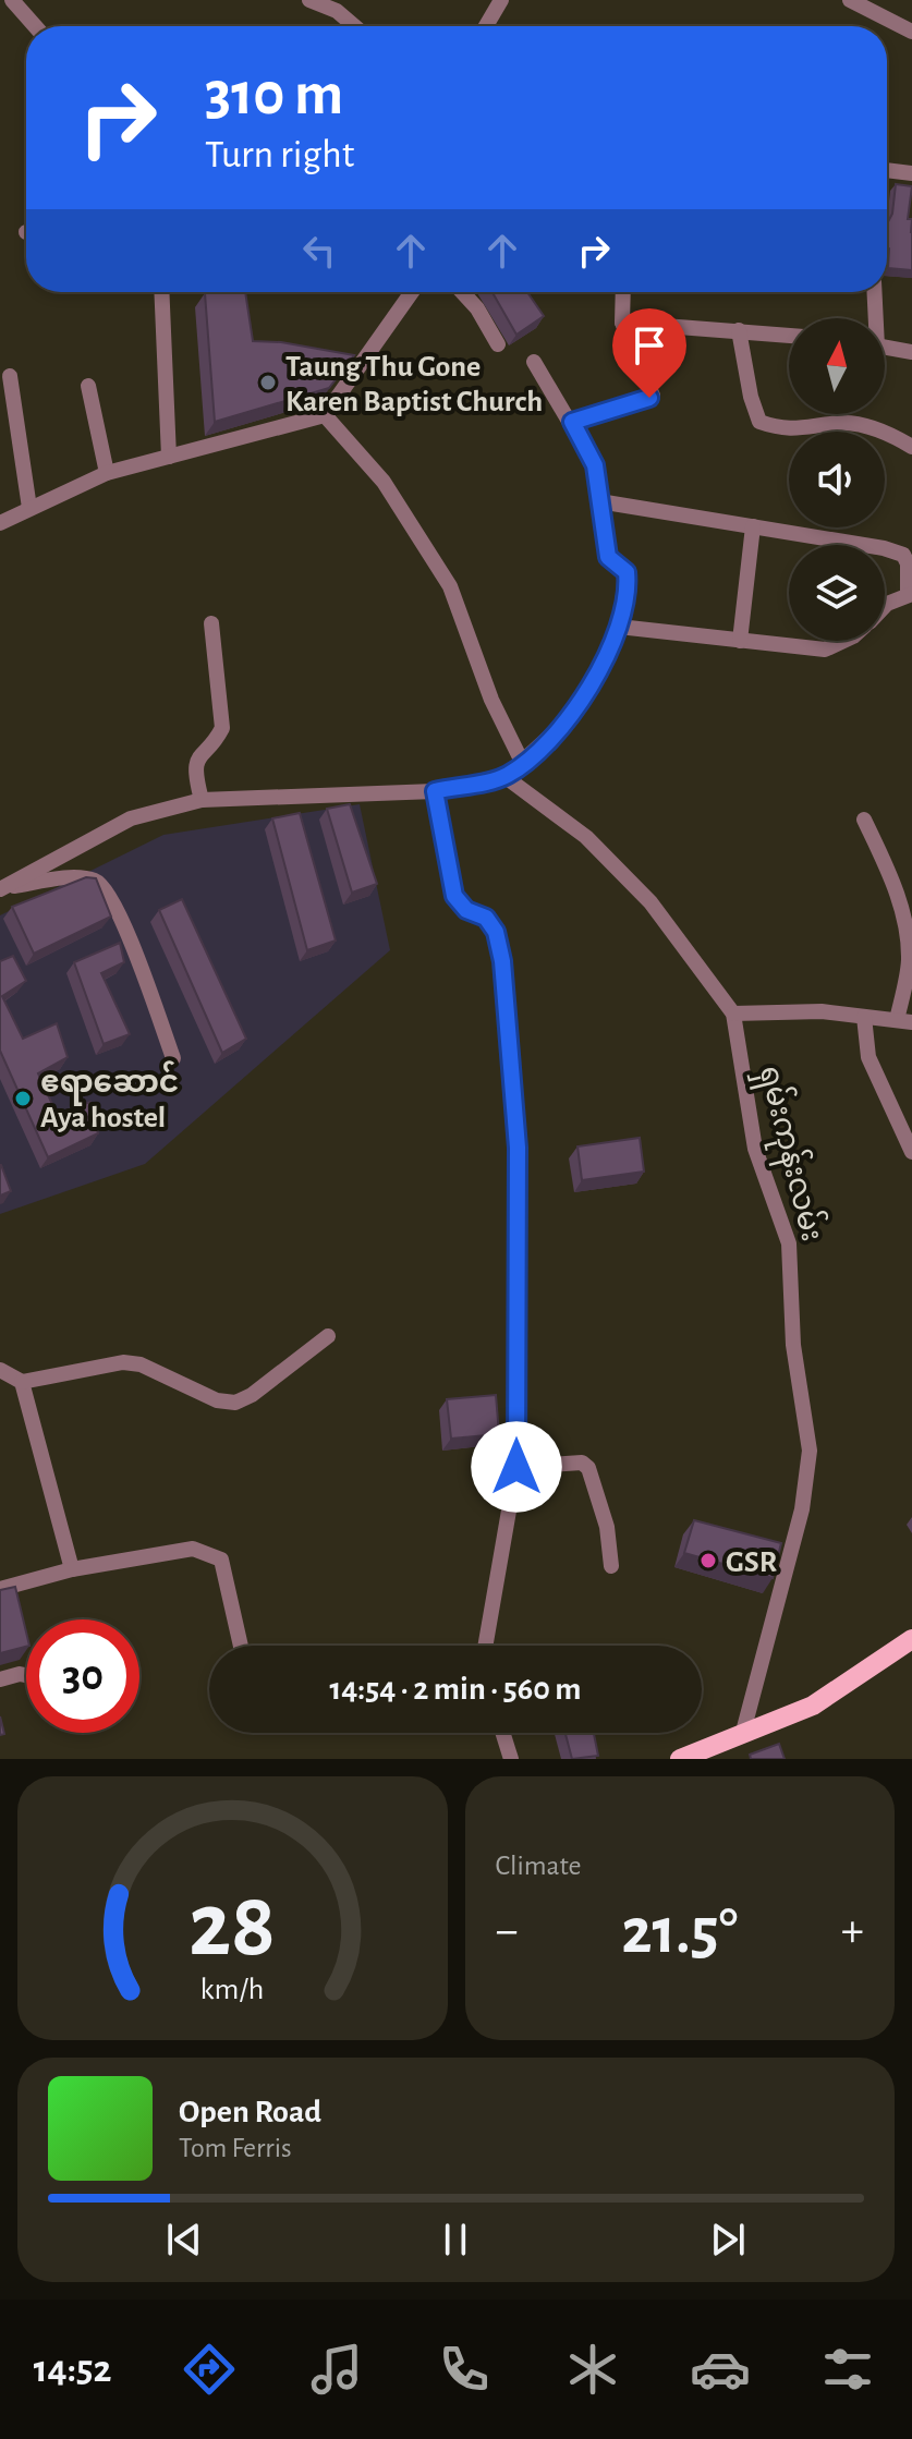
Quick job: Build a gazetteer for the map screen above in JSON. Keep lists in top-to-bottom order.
{
  "streets": {
    "street": ["ရှမ်းကုန်းလမ်း"]
  },
  "places": ["Taung Thu Gone Karen Baptist Church", "ဧရာဆောင် Aya hostel", "GSR"],
  "north": "top",
  "page": {
    "turn": ["310 m", "Turn right"],
    "limit": "30",
    "trip": "14:54 · 2 min · 560 m",
    "tile": "Climate",
    "heat": ["−", "21.5°", "+"],
    "song": ["Open Road", "Tom Ferris"],
    "tabs": "14:52",
    "gauge": ["28", "km/h"]
  }
}
